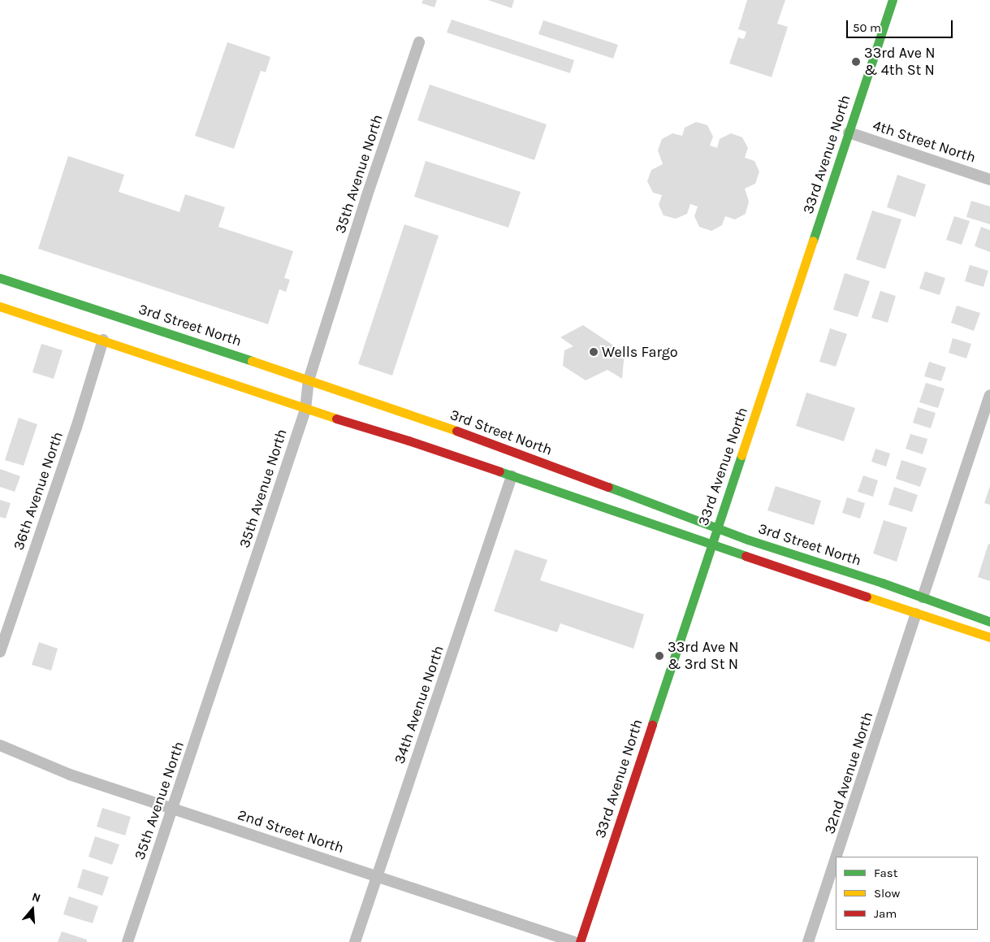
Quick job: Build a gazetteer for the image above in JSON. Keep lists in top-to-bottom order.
{
  "streets": {
    "main road": ["33rd Avenue North", "3rd Street North"],
    "street": [
      "4th Street North",
      "35th Avenue North",
      "36th Avenue North",
      "34th Avenue North",
      "32nd Avenue North",
      "2nd Street North"
    ]
  },
  "crossings": [
    ["4th Street North", "33rd Avenue North"],
    ["33rd Avenue North", "3rd Street North"],
    ["35th Avenue North", "3rd Street North"],
    ["35th Avenue North", "2nd Street North"],
    ["34th Avenue North", "2nd Street North"]
  ],
  "places": ["33rd Ave N & 4th St N", "Wells Fargo", "33rd Ave N & 3rd St N"],
  "legend": ["Fast", "Slow", "Jam"],
  "scale_bar": "50 m",
  "north": "top"
}
